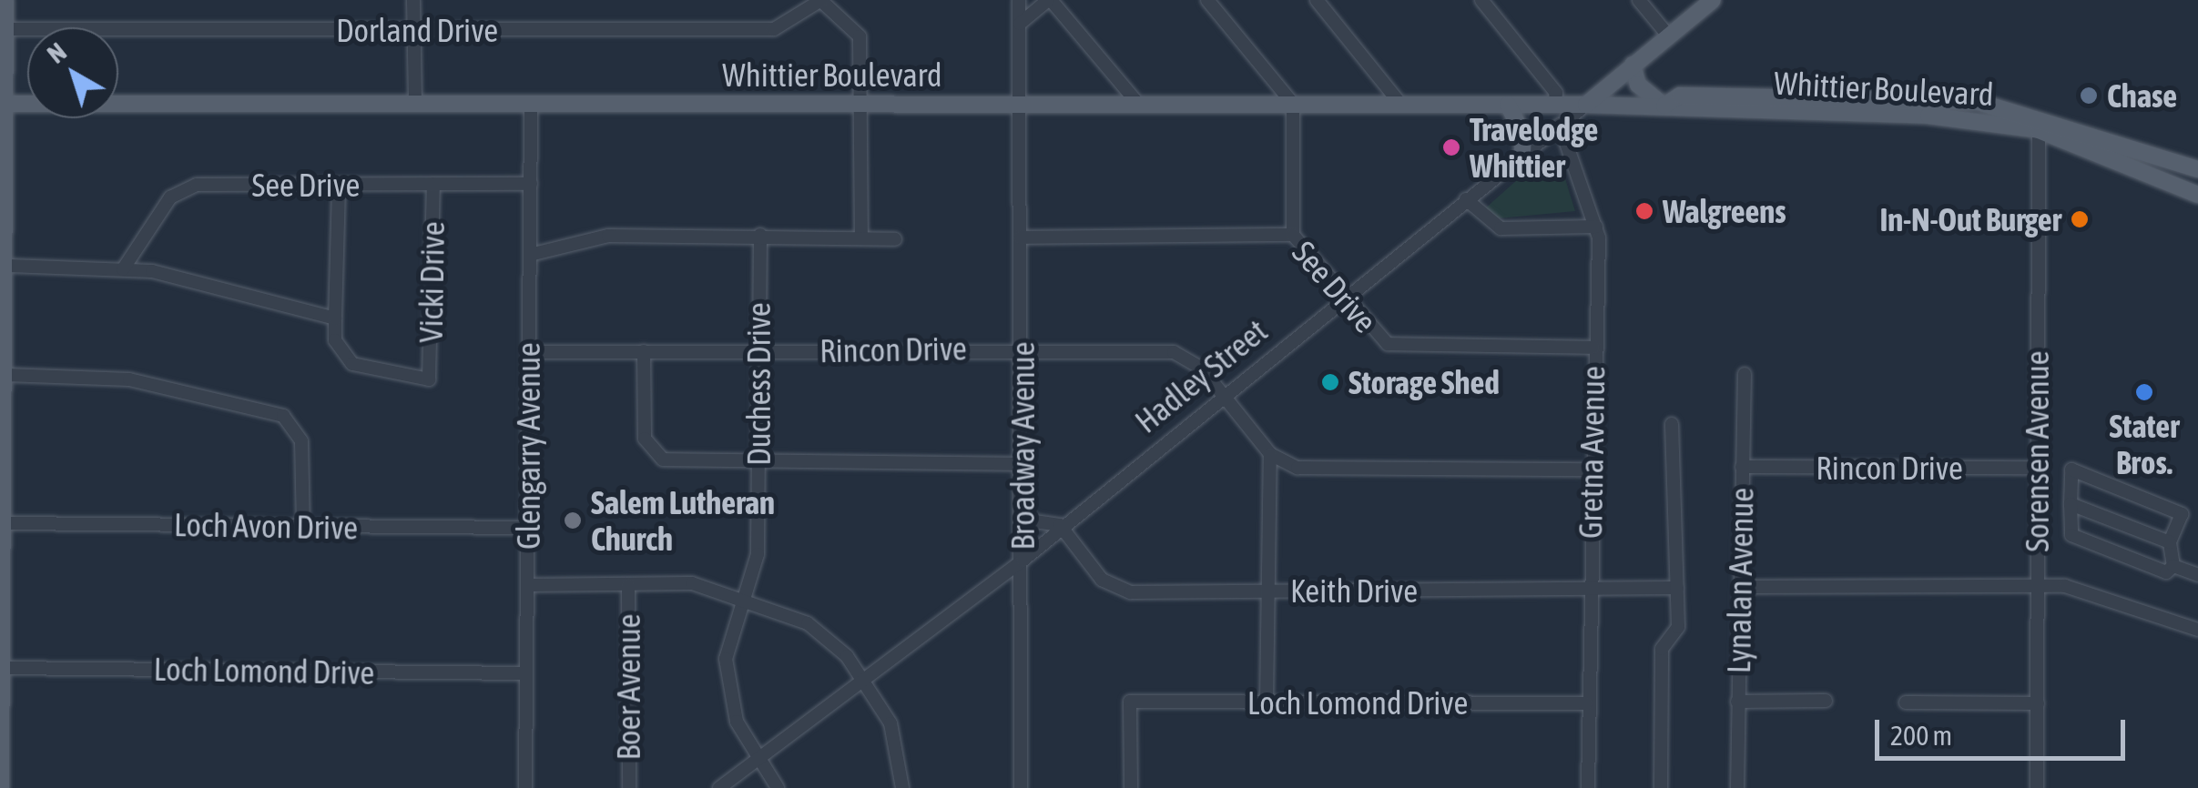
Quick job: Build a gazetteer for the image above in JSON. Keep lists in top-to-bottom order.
{
  "streets": {
    "main road": ["Whittier Boulevard", "Hadley Street"],
    "street": [
      "Dorland Drive",
      "See Drive",
      "Vicki Drive",
      "Rincon Drive",
      "Duchess Drive",
      "Glengarry Avenue",
      "Broadway Avenue",
      "Sorensen Avenue",
      "Gretna Avenue",
      "Loch Avon Drive",
      "Lynalan Avenue",
      "Keith Drive",
      "Loch Lomond Drive",
      "Boer Avenue"
    ]
  },
  "crossings": [
    ["Whittier Boulevard", "Hadley Street"],
    ["Whittier Boulevard", "Glengarry Avenue"],
    ["Whittier Boulevard", "Broadway Avenue"],
    ["Whittier Boulevard", "Sorensen Avenue"],
    ["See Drive", "Vicki Drive"],
    ["See Drive", "Hadley Street"],
    ["See Drive", "Glengarry Avenue"],
    ["See Drive", "Broadway Avenue"],
    ["See Drive", "Gretna Avenue"],
    ["Rincon Drive", "Hadley Street"],
    ["Rincon Drive", "Duchess Drive"],
    ["Rincon Drive", "Glengarry Avenue"],
    ["Rincon Drive", "Broadway Avenue"],
    ["Rincon Drive", "Sorensen Avenue"],
    ["Rincon Drive", "Lynalan Avenue"],
    ["Hadley Street", "Duchess Drive"],
    ["Hadley Street", "Broadway Avenue"],
    ["Hadley Street", "Gretna Avenue"],
    ["Hadley Street", "Keith Drive"],
    ["Glengarry Avenue", "Loch Avon Drive"],
    ["Glengarry Avenue", "Loch Lomond Drive"],
    ["Gretna Avenue", "Keith Drive"],
    ["Gretna Avenue", "Loch Lomond Drive"]
  ],
  "places": [
    "Chase",
    "Travelodge Whittier",
    "Walgreens",
    "In-N-Out Burger",
    "Storage Shed",
    "Stater Bros.",
    "Salem Lutheran Church"
  ],
  "scale_bar": "200 m",
  "north": "top left"
}
